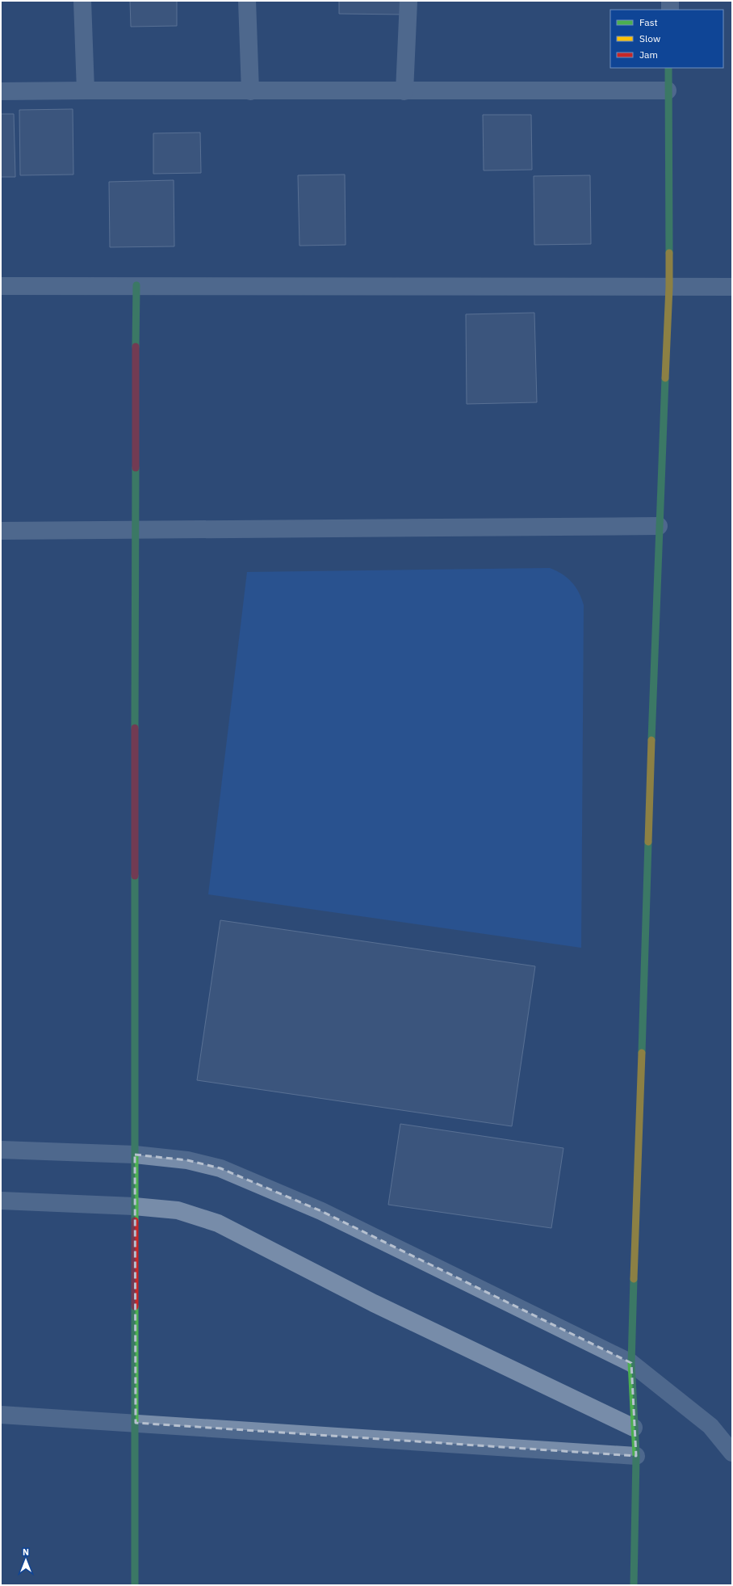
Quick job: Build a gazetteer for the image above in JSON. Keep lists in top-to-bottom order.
{
  "legend": ["Fast", "Slow", "Jam"],
  "north": "top"
}
